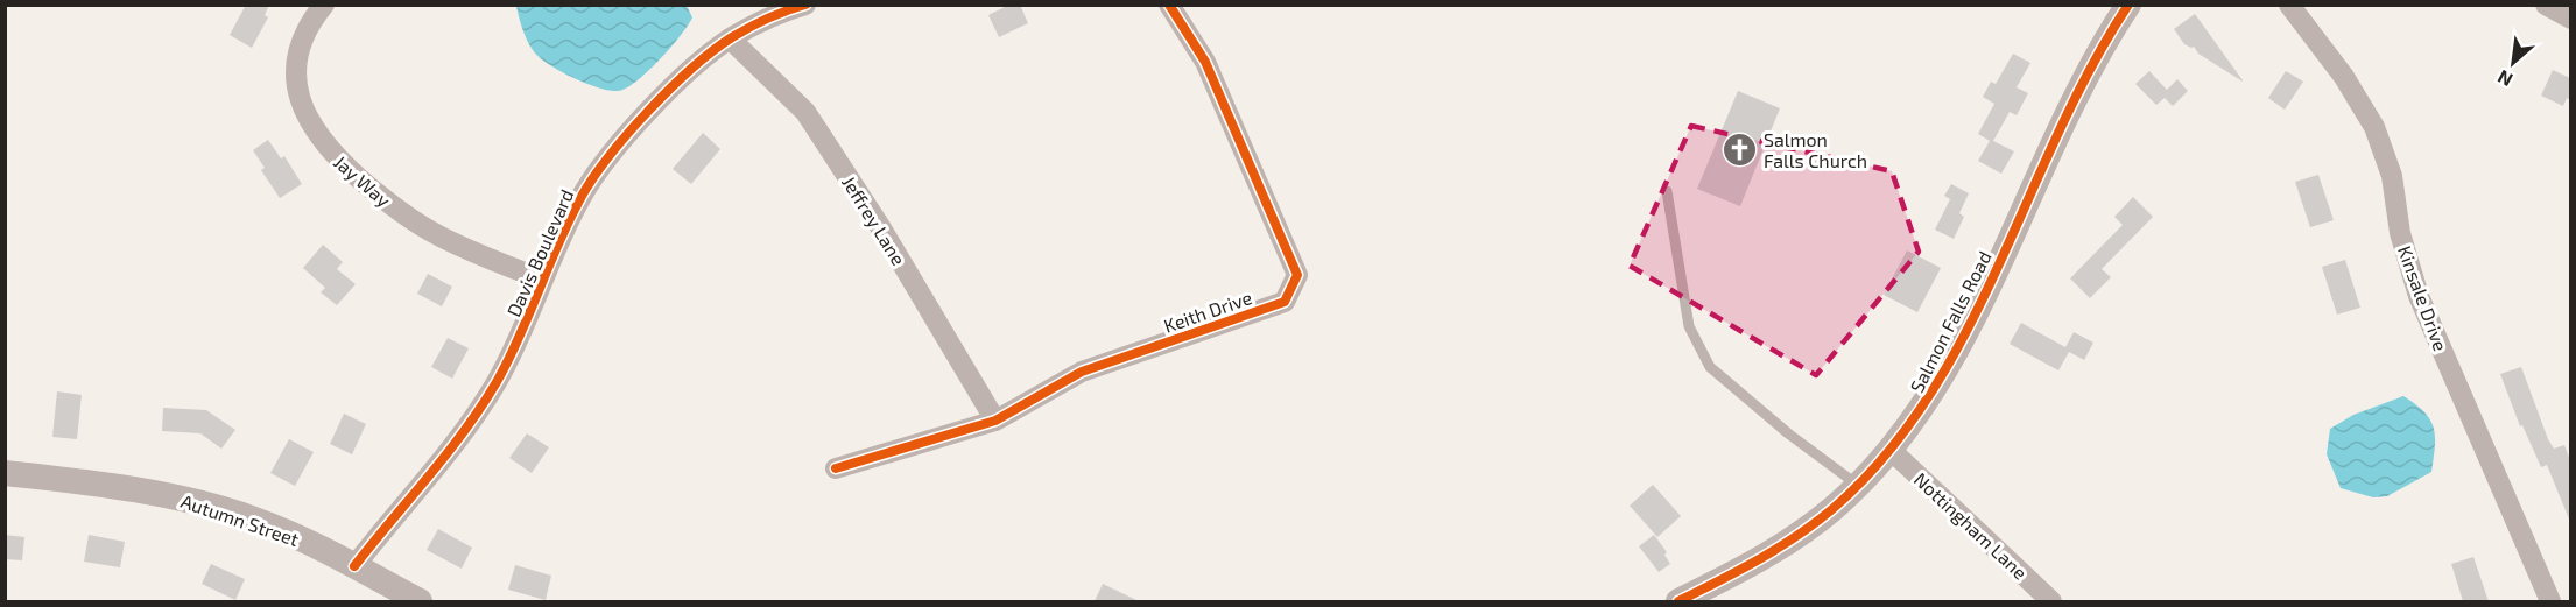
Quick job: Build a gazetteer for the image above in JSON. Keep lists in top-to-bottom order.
{
  "streets": {
    "street": [
      "Jay Way",
      "Jeffrey Lane",
      "Davis Boulevard",
      "Kinsale Drive",
      "Keith Drive",
      "Salmon Falls Road",
      "Autumn Street",
      "Nottingham Lane"
    ]
  },
  "crossings": [
    ["Jay Way", "Davis Boulevard"],
    ["Jeffrey Lane", "Davis Boulevard"],
    ["Jeffrey Lane", "Keith Drive"],
    ["Davis Boulevard", "Autumn Street"],
    ["Salmon Falls Road", "Nottingham Lane"]
  ],
  "places": {
    "church": ["Salmon Falls Church"]
  },
  "north": "bottom left"
}
